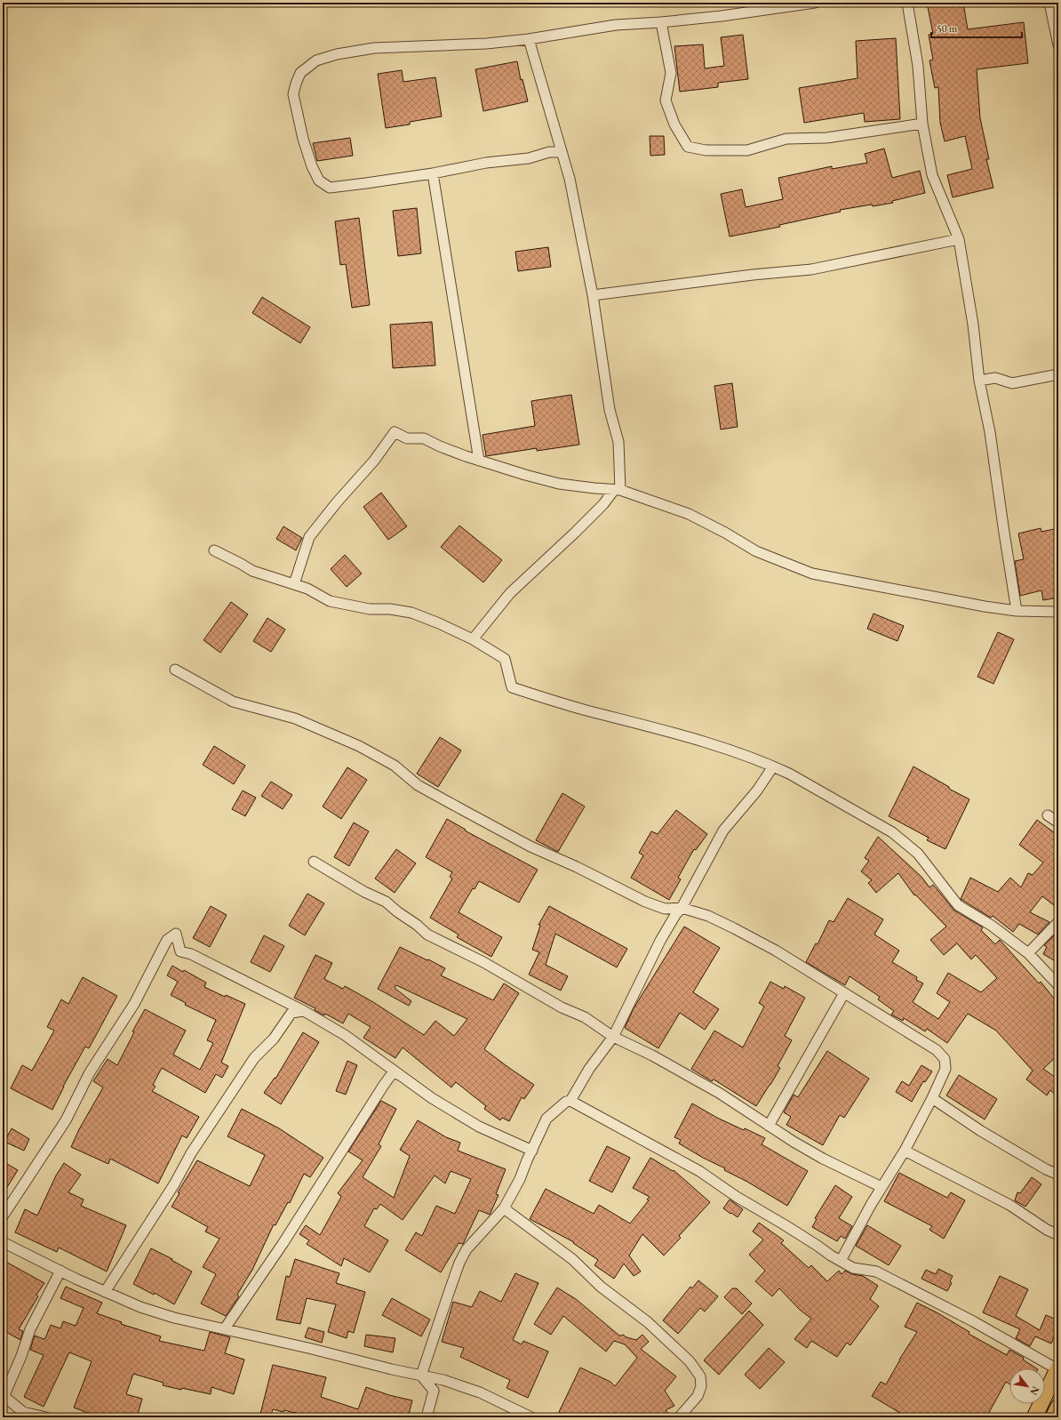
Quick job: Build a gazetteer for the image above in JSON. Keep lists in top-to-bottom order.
{
  "scale_bar": "50 m",
  "north": "bottom right"
}
